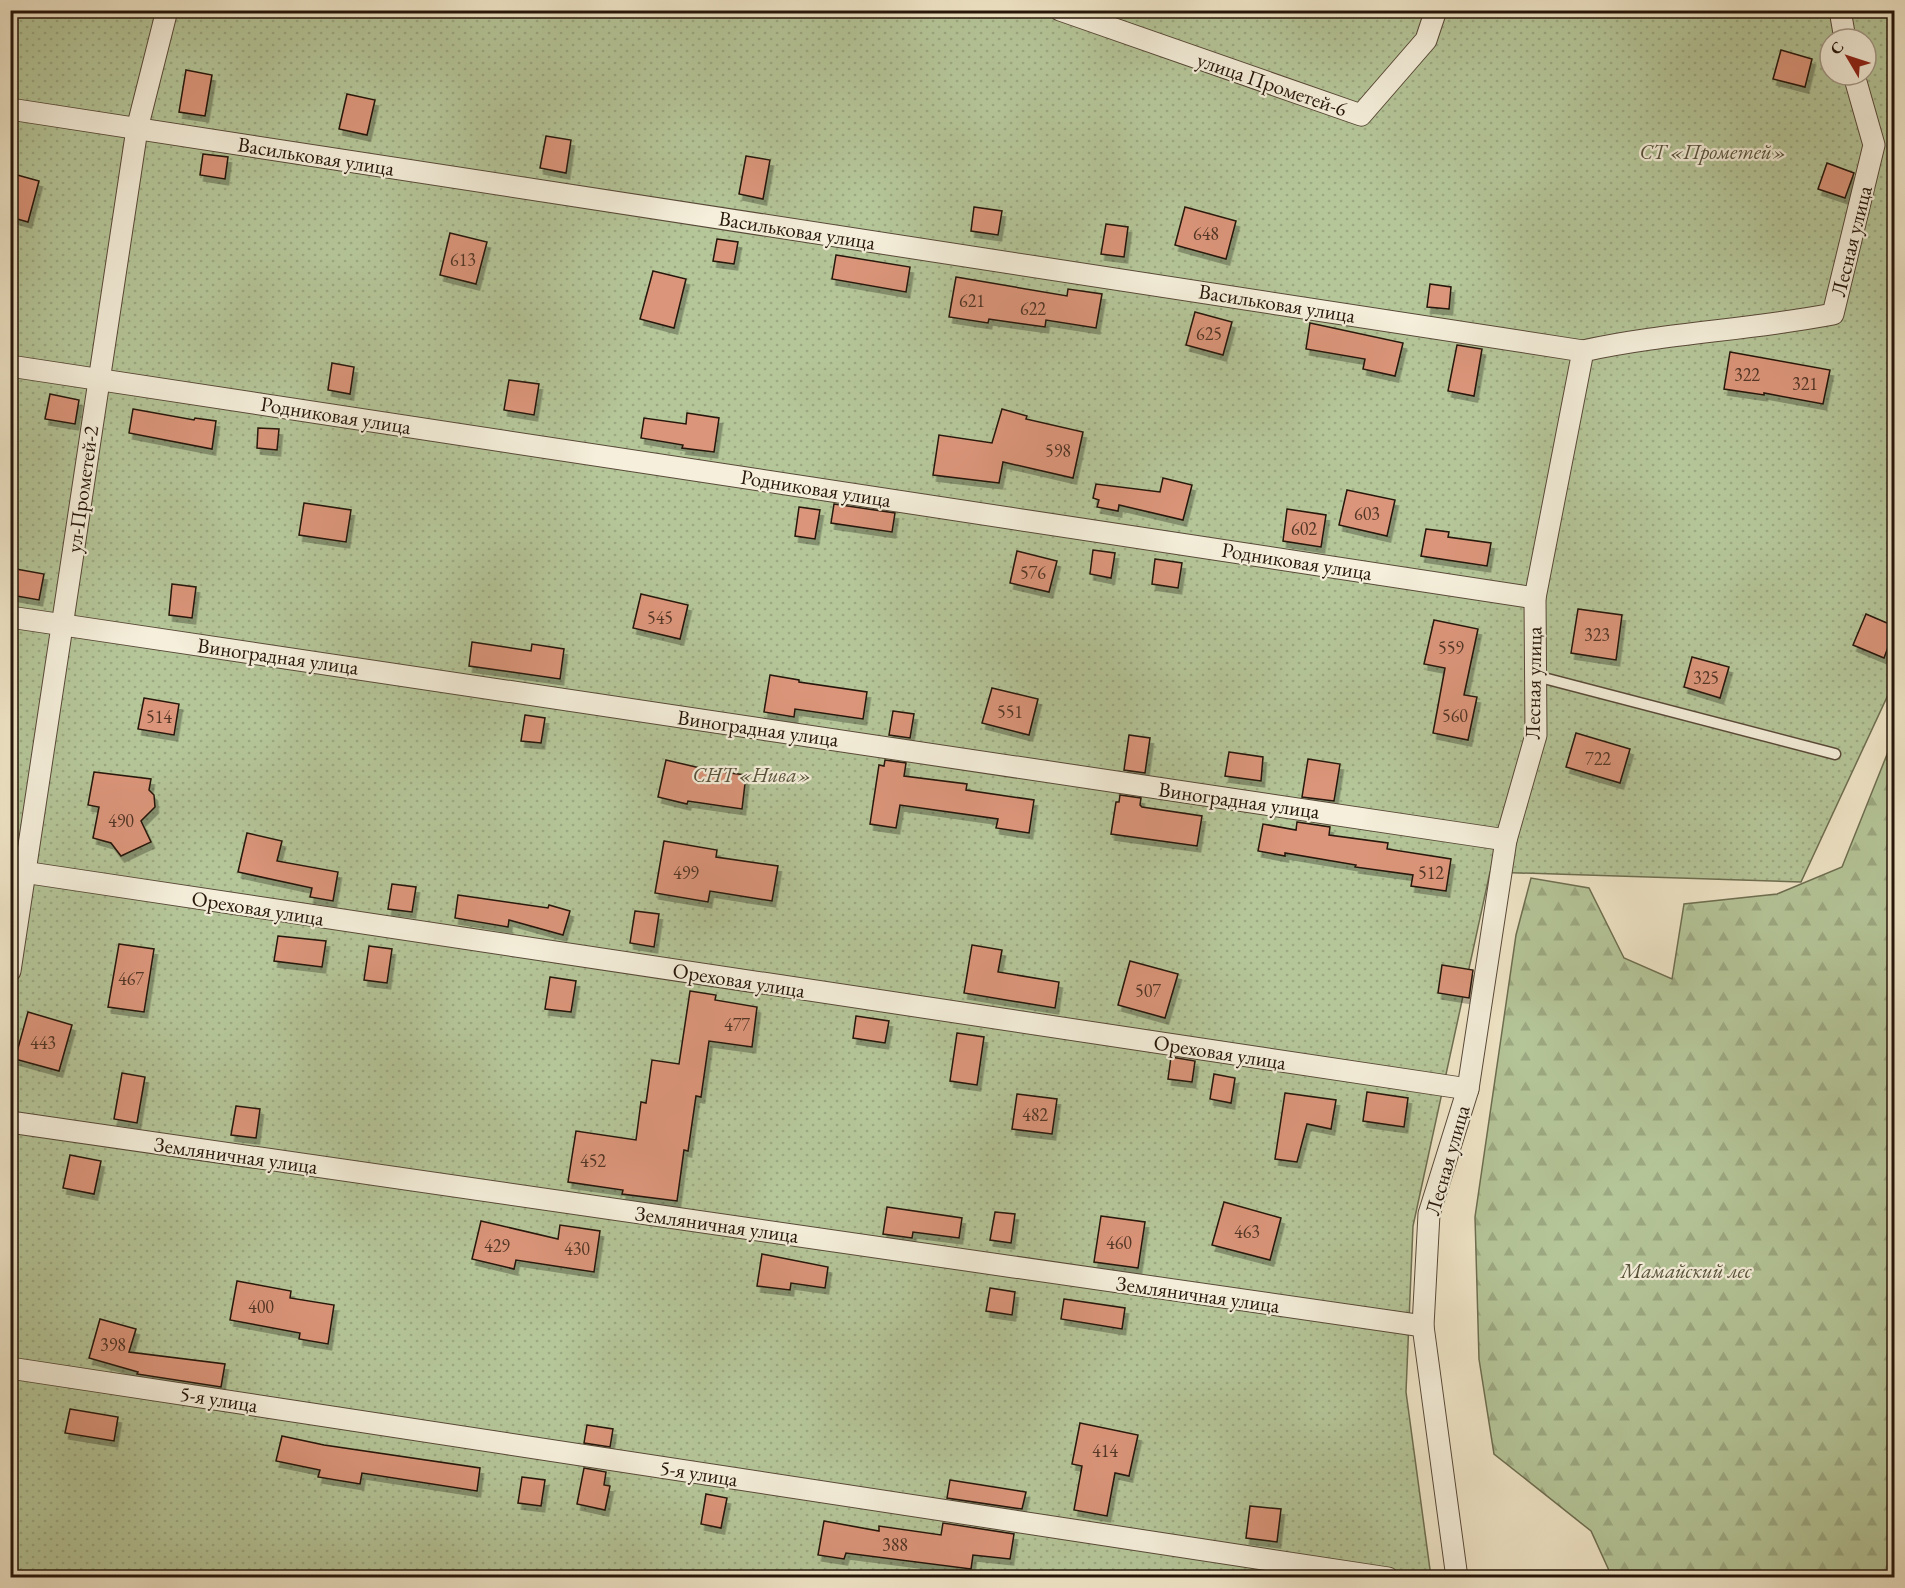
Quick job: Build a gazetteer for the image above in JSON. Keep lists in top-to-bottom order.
{
  "streets": {
    "street": [
      "улица Прометей-6",
      "Васильковая улица",
      "Лесная улица",
      "Родниковая улица",
      "ул-Прометей-2",
      "Виноградная улица",
      "Ореховая улица",
      "Земляничная улица",
      "5-я улица"
    ]
  },
  "crossings": [
    ["Васильковая улица", "Лесная улица"],
    ["Васильковая улица", "ул-Прометей-2"],
    ["Лесная улица", "Родниковая улица"],
    ["Лесная улица", "Виноградная улица"],
    ["Лесная улица", "Ореховая улица"],
    ["Лесная улица", "Земляничная улица"],
    ["Родниковая улица", "ул-Прометей-2"],
    ["ул-Прометей-2", "Виноградная улица"],
    ["ул-Прометей-2", "Ореховая улица"]
  ],
  "parks": ["СТ «Прометей»", "СНТ «Нива»", "Мамайский лес"],
  "house_numbers": [
    "648",
    "613",
    "621",
    "622",
    "625",
    "322",
    "321",
    "598",
    "603",
    "602",
    "576",
    "545",
    "323",
    "559",
    "325",
    "551",
    "560",
    "514",
    "722",
    "490",
    "499",
    "512",
    "467",
    "507",
    "477",
    "443",
    "482",
    "452",
    "463",
    "460",
    "429",
    "430",
    "400",
    "398",
    "414",
    "388"
  ],
  "north": "top left"
}
